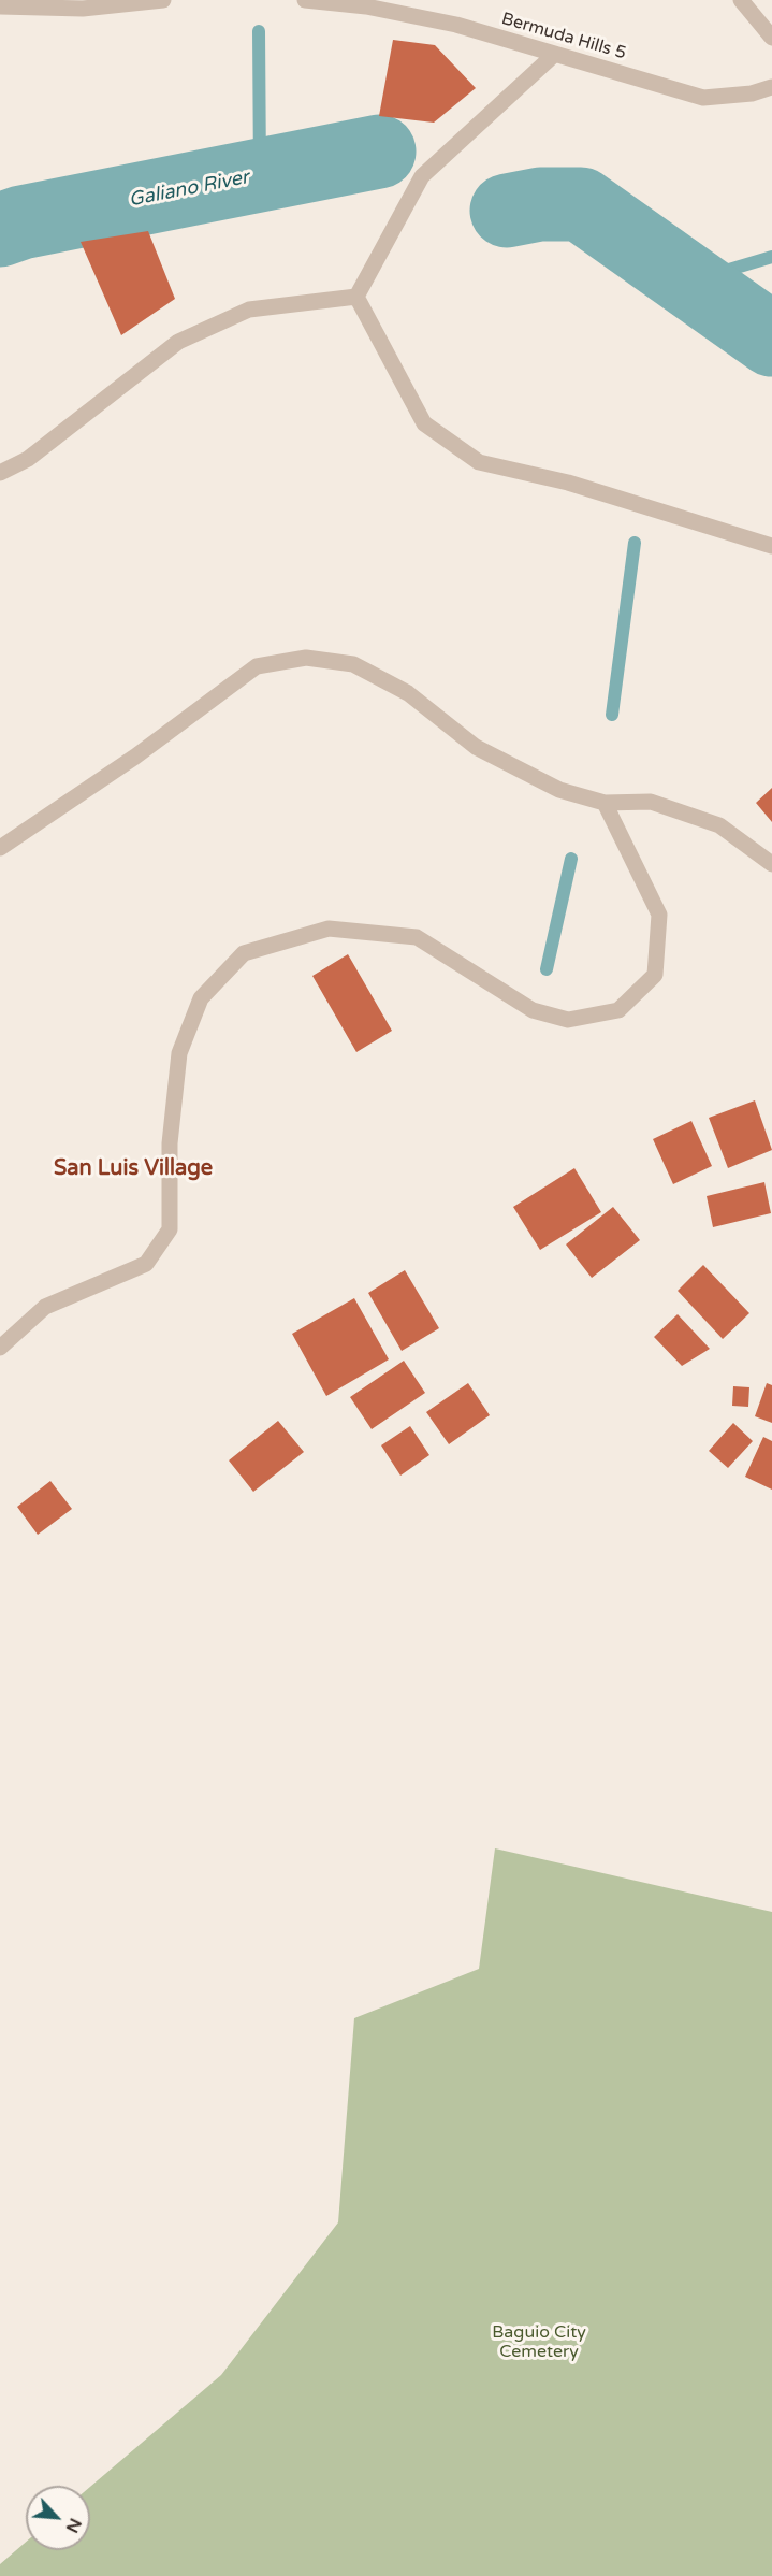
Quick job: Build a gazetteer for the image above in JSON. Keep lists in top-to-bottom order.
{
  "streets": {
    "street": ["Bermuda Hills 5"]
  },
  "districts": ["San Luis Village"],
  "water": ["Galiano River"],
  "parks": ["Baguio City Cemetery"],
  "north": "bottom right"
}
